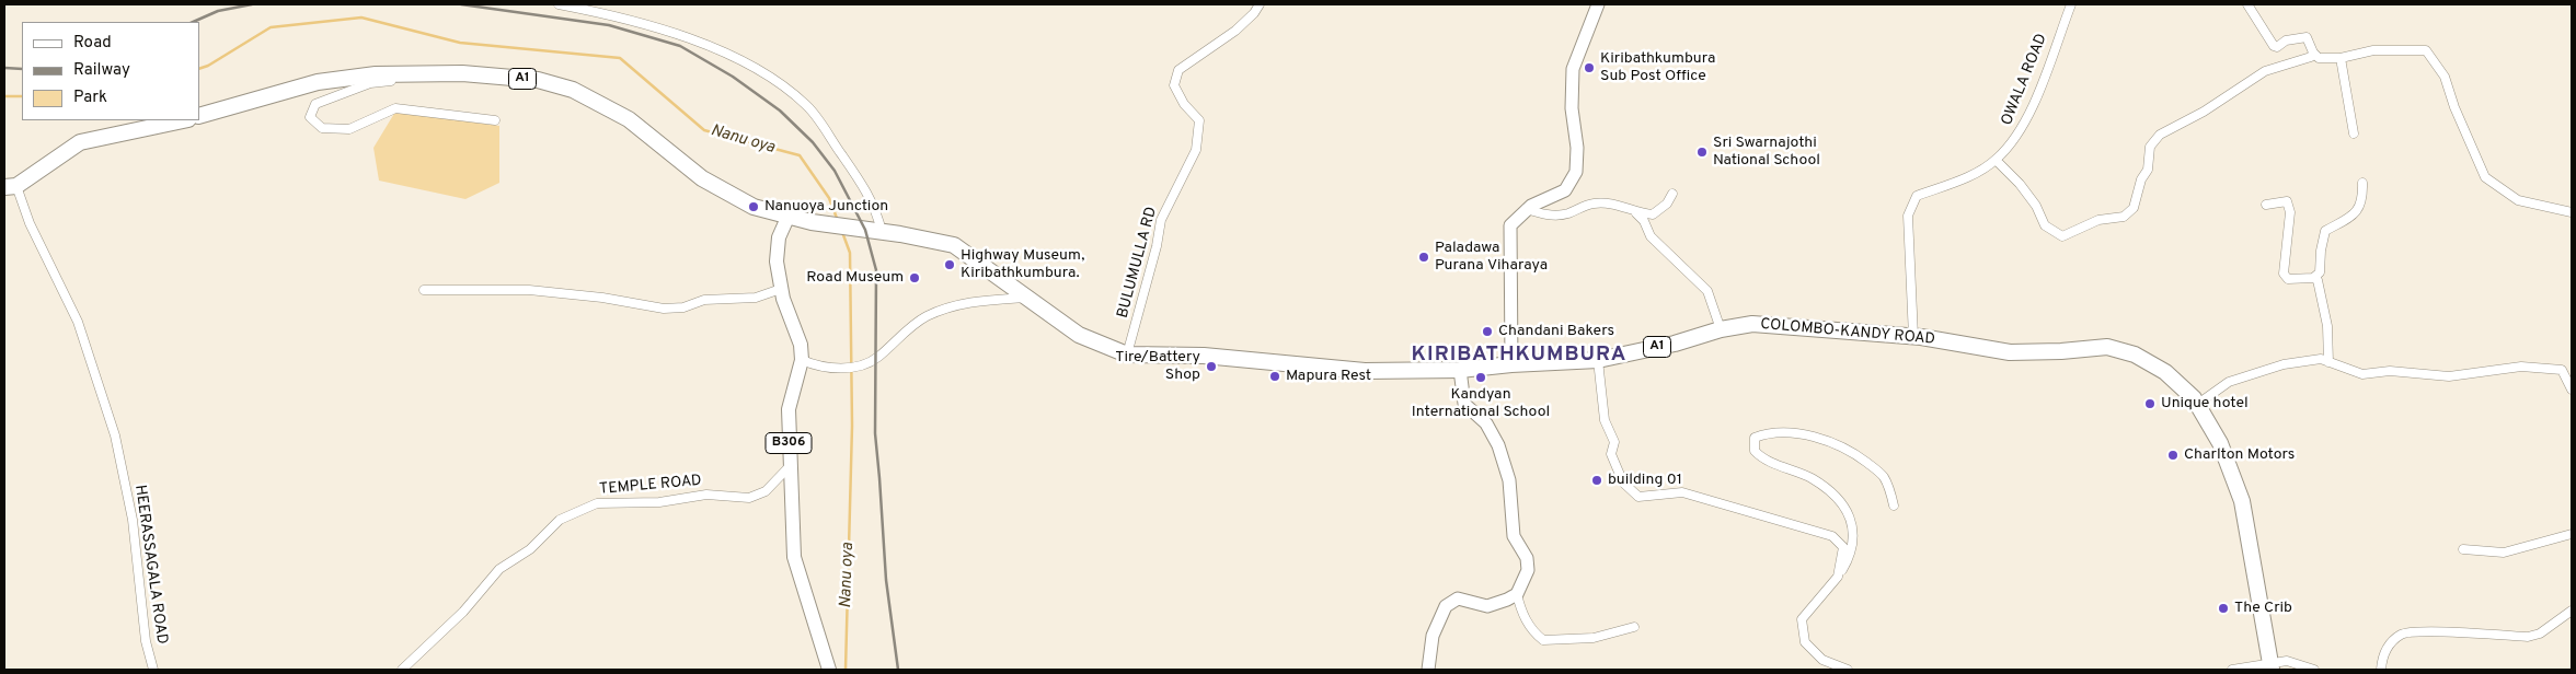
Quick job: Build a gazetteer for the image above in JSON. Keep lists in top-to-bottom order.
{
  "streets": {
    "highway": ["A1", "COLOMBO-KANDY ROAD"],
    "main road": ["B306"],
    "street": [
      "OWALA ROAD",
      "BULUMULLA RD",
      "TEMPLE ROAD",
      "HEERASSAGALA ROAD"
    ]
  },
  "crossings": [
    ["OWALA ROAD", "COLOMBO-KANDY ROAD"],
    ["BULUMULLA RD", "COLOMBO-KANDY ROAD"],
    ["COLOMBO-KANDY ROAD", "B306"],
    ["B306", "TEMPLE ROAD"]
  ],
  "districts": ["KIRIBATHKUMBURA"],
  "water": ["Nanu oya"],
  "places": [
    "Kiribathkumbura Sub Post Office",
    "Sri Swarnajothi National School",
    "Nanuoya Junction",
    "Paladawa Purana Viharaya",
    "Highway Museum, Kiribathkumbura.",
    "Road Museum",
    "Chandani Bakers",
    "Tire/Battery Shop",
    "Mapura Rest",
    "Kandyan International School",
    "Unique hotel",
    "Charlton Motors",
    "building 01",
    "The Crib"
  ],
  "legend": ["Road", "Railway", "Park"]
}
